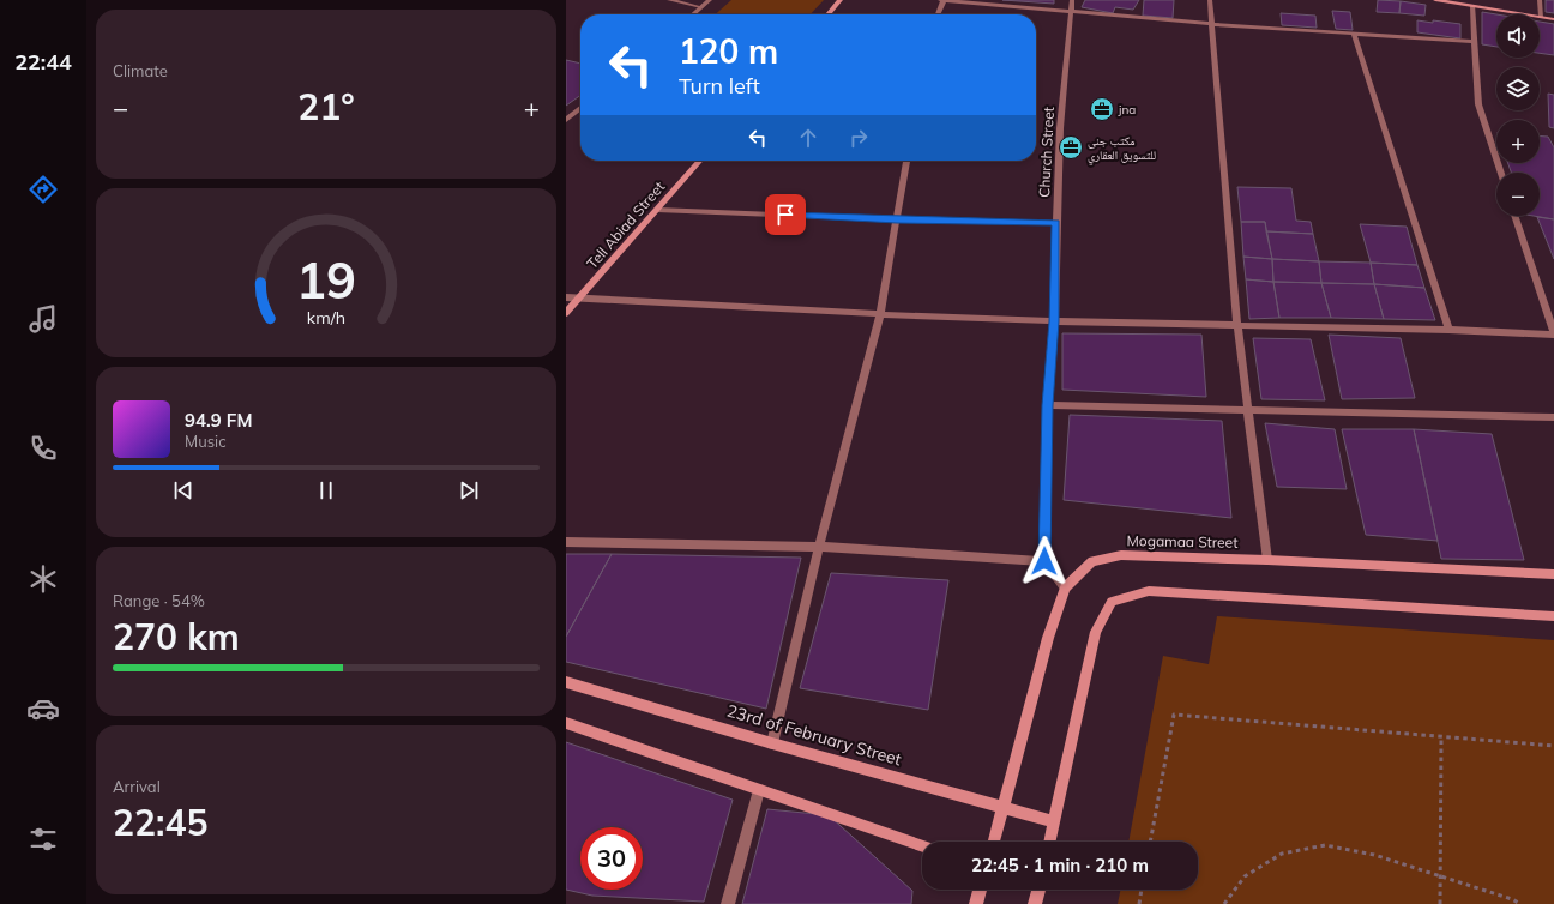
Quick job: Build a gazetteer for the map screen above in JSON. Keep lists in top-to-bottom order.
{
  "streets": {
    "main road": ["Tell Abiad Street", "Mogamaa Street", "23rd of February Street"],
    "street": ["Church Street"]
  },
  "crossings": [
    ["Mogamaa Street", "23rd of February Street"]
  ],
  "places": {
    "office": ["jna", "مكتب جنى للتسويق العقاري"]
  },
  "page": {
    "tabs": "22:44",
    "tile": [
      "Climate",
      ["Range · 54%", "270 km"],
      ["Arrival", "22:45"]
    ],
    "map_buttons": ["+", "−"],
    "turn": ["120 m", "Turn left"],
    "heat": ["−", "21°", "+"],
    "song": ["94.9 FM", "Music"],
    "limit": "30",
    "trip": "22:45 · 1 min · 210 m",
    "gauge": ["19", "km/h"]
  }
}
